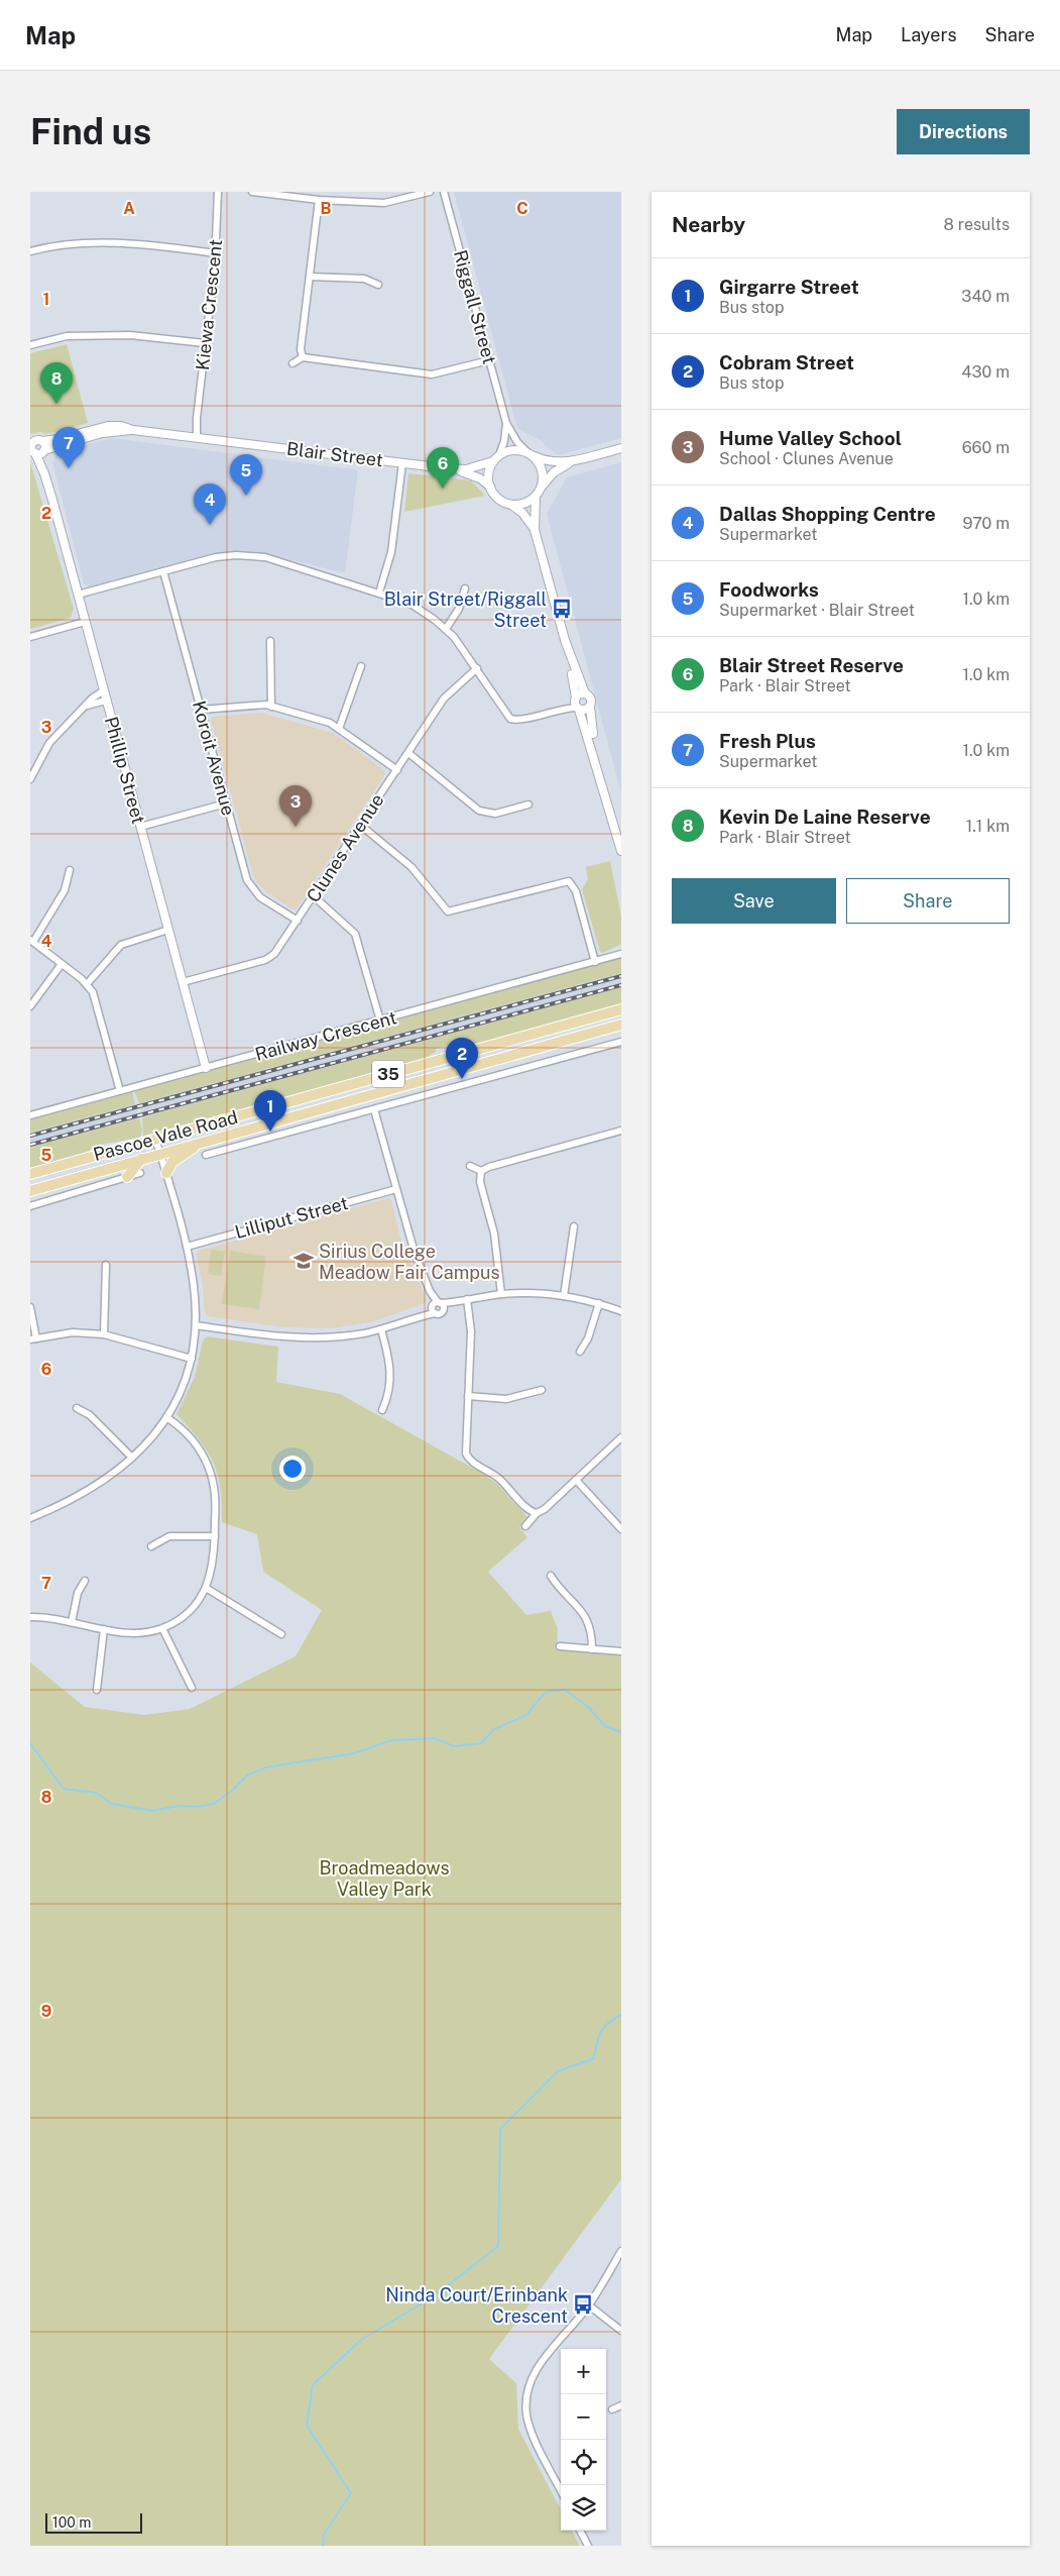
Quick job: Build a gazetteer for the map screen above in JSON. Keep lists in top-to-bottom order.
{
  "streets": {
    "main road": ["35", "Pascoe Vale Road"],
    "street": [
      "Kiewa Crescent",
      "Riggall Street",
      "Blair Street",
      "Koroit Avenue",
      "Phillip Street",
      "Clunes Avenue",
      "Railway Crescent",
      "Lilliput Street"
    ]
  },
  "crossings": [
    ["Kiewa Crescent", "Blair Street"],
    ["Riggall Street", "Blair Street"],
    ["Blair Street", "Phillip Street"],
    ["Koroit Avenue", "Clunes Avenue"],
    ["Phillip Street", "Clunes Avenue"],
    ["Phillip Street", "Railway Crescent"]
  ],
  "parks": ["Broadmeadows Valley Park"],
  "places": {
    "bus stop": ["Blair Street/Riggall Street", "Ninda Court/Erinbank Crescent"],
    "school or university": ["Sirius College Meadow Fair Campus"]
  },
  "scale_bar": "100 m",
  "page": {
    "header": "Map",
    "nav": ["Map", "Layers", "Share"],
    "buttons": [
      "Directions",
      ["Save", "Share"]
    ],
    "title": "Find us",
    "heading": ["Nearby", "8 results"],
    "list": [
      {
        "mark": "1",
        "name": "Girgarre Street",
        "note": "Bus stop",
        "value": "340 m"
      },
      {
        "mark": "2",
        "name": "Cobram Street",
        "note": "Bus stop",
        "value": "430 m"
      },
      {
        "mark": "3",
        "name": "Hume Valley School",
        "note": "School · Clunes Avenue",
        "value": "660 m"
      },
      {
        "mark": "4",
        "name": "Dallas Shopping Centre",
        "note": "Supermarket",
        "value": "970 m"
      },
      {
        "mark": "5",
        "name": "Foodworks",
        "note": "Supermarket · Blair Street",
        "value": "1.0 km"
      },
      {
        "mark": "6",
        "name": "Blair Street Reserve",
        "note": "Park · Blair Street",
        "value": "1.0 km"
      },
      {
        "mark": "7",
        "name": "Fresh Plus",
        "note": "Supermarket",
        "value": "1.0 km"
      },
      {
        "mark": "8",
        "name": "Kevin De Laine Reserve",
        "note": "Park · Blair Street",
        "value": "1.1 km"
      }
    ],
    "pins": [
      "8",
      "7",
      "6",
      "5",
      "4",
      "3",
      "2",
      "1"
    ],
    "map_buttons": ["+", "−"],
    "scale": "100 m"
  },
  "grid": {
    "columns": ["A", "B", "C"],
    "rows": [
      "1",
      "2",
      "3",
      "4",
      "5",
      "6",
      "7",
      "8",
      "9"
    ]
  }
}
